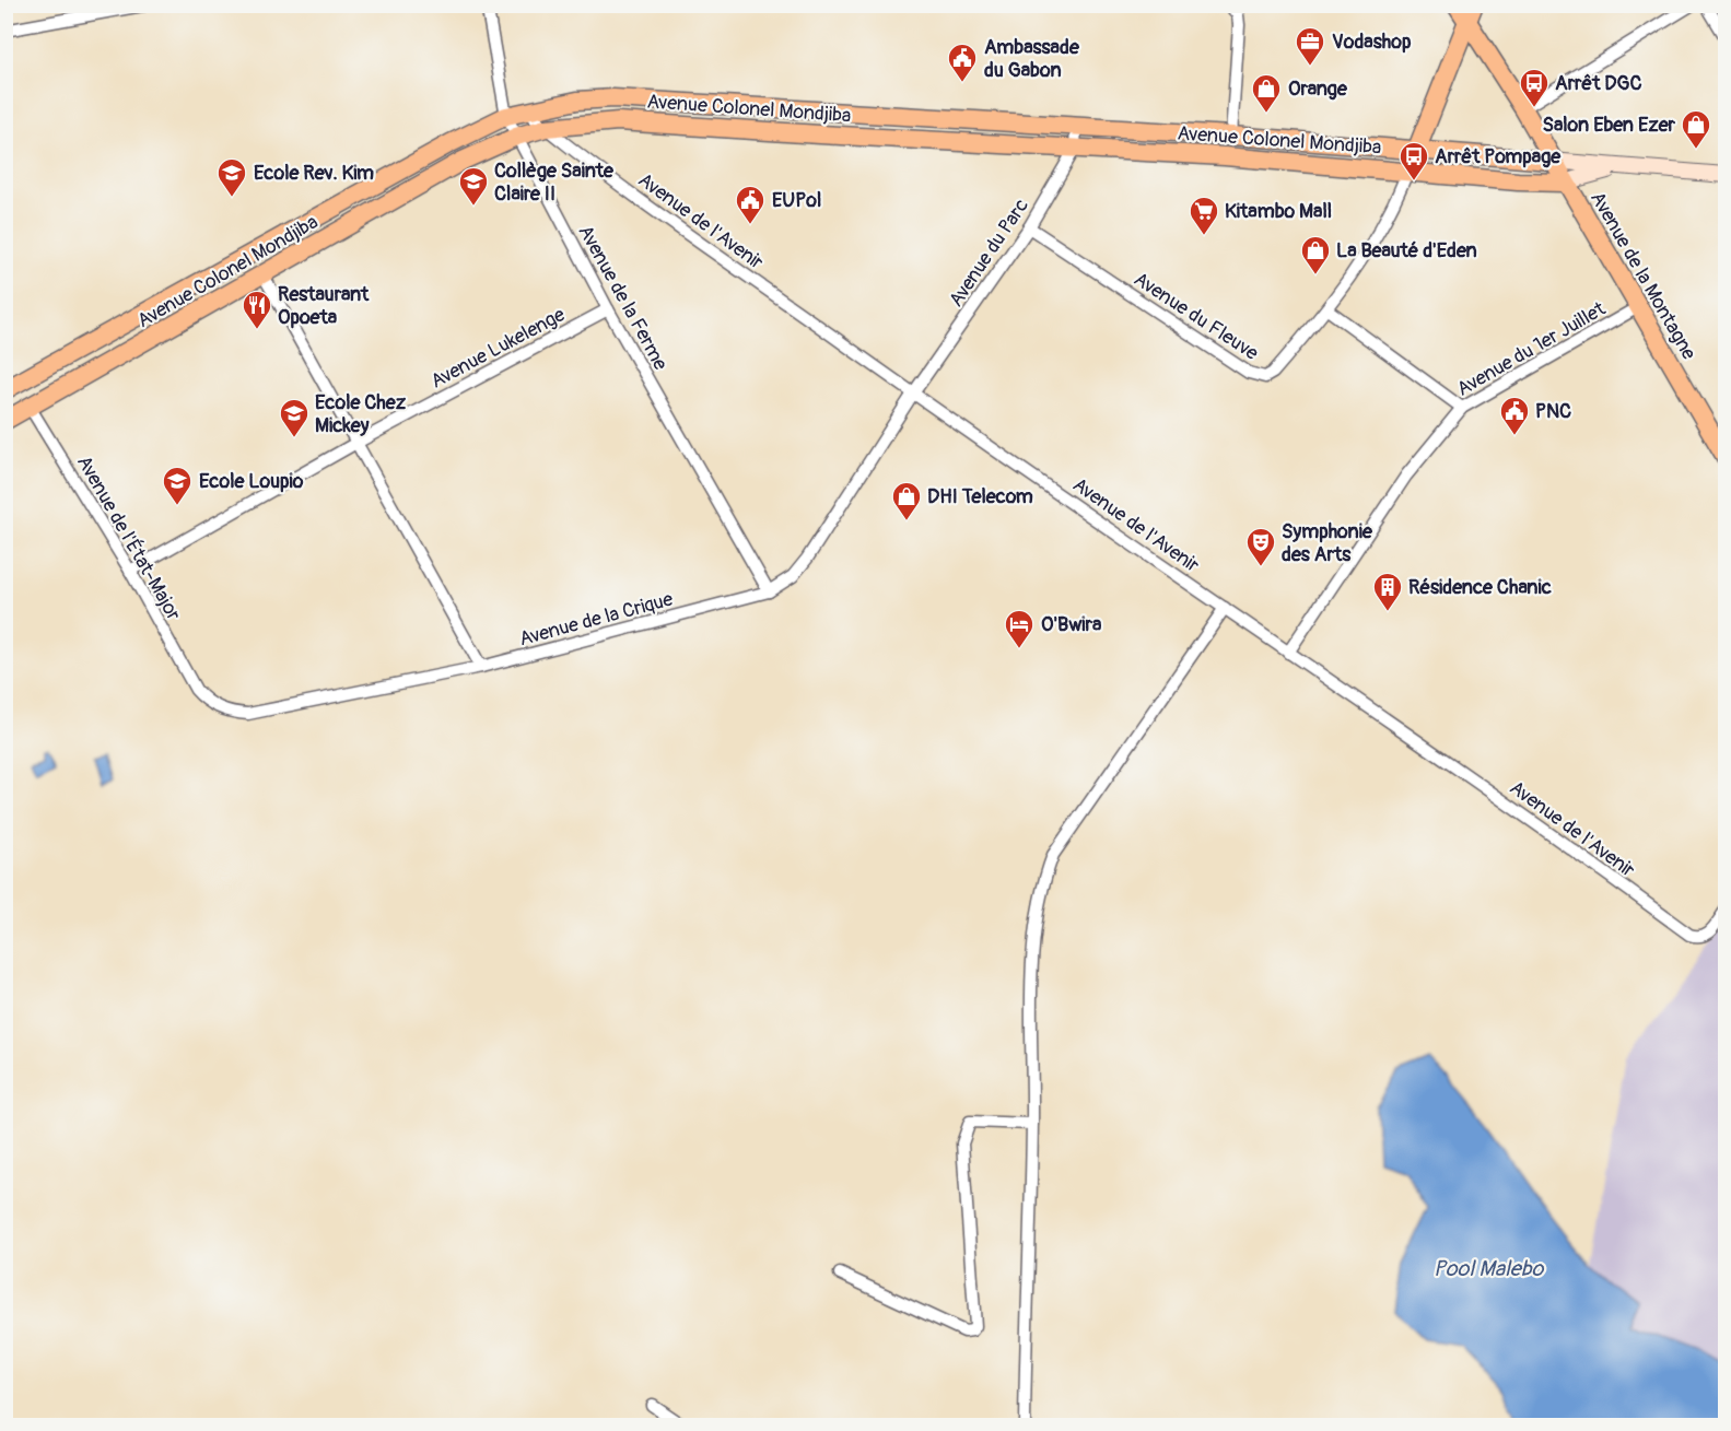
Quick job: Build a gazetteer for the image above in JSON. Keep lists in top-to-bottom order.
{
  "streets": {
    "main road": ["Avenue Colonel Mondjiba", "Avenue de la Montagne"],
    "street": [
      "Avenue de l'Avenir",
      "Avenue du Parc",
      "Avenue de la Ferme",
      "Avenue du Fleuve",
      "Avenue Lukelenge",
      "Avenue du 1er Juillet",
      "Avenue de l'État-Major",
      "Avenue de la Crique"
    ]
  },
  "crossings": [
    ["Avenue Colonel Mondjiba", "Avenue de l'Avenir"],
    ["Avenue Colonel Mondjiba", "Avenue du Parc"],
    ["Avenue Colonel Mondjiba", "Avenue de la Montagne"],
    ["Avenue Colonel Mondjiba", "Avenue de la Ferme"],
    ["Avenue Colonel Mondjiba", "Avenue du Fleuve"],
    ["Avenue Colonel Mondjiba", "Avenue de l'État-Major"],
    ["Avenue de l'Avenir", "Avenue du Parc"],
    ["Avenue de l'Avenir", "Avenue du 1er Juillet"],
    ["Avenue de l'Avenir", "Avenue de la Crique"],
    ["Avenue du Parc", "Avenue du Fleuve"],
    ["Avenue du Parc", "Avenue de la Crique"],
    ["Avenue de la Montagne", "Avenue du 1er Juillet"],
    ["Avenue de la Ferme", "Avenue Lukelenge"],
    ["Avenue de la Ferme", "Avenue de la Crique"],
    ["Avenue Lukelenge", "Avenue de l'État-Major"],
    ["Avenue de l'État-Major", "Avenue de la Crique"]
  ],
  "water": ["Pool Malebo"],
  "places": {
    "office": ["Vodashop"],
    "public building": ["Ambassade du Gabon", "EUPol", "PNC"],
    "bus stop": ["Arrêt DGC", "Arrêt Pompage"],
    "shop": [
      "Orange",
      "Salon Eben Ezer",
      "La Beauté d'Eden",
      "DHI Telecom"
    ],
    "school or university": [
      "Ecole Rev. Kim",
      "Collège Sainte Claire II",
      "Ecole Chez Mickey",
      "Ecole Loupio"
    ],
    "supermarket": ["Kitambo Mall"],
    "restaurant": ["Restaurant Opoeta"],
    "theatre": ["Symphonie des Arts"],
    "building": ["Résidence Chanic"],
    "hotel": ["O'Bwira"]
  }
}
